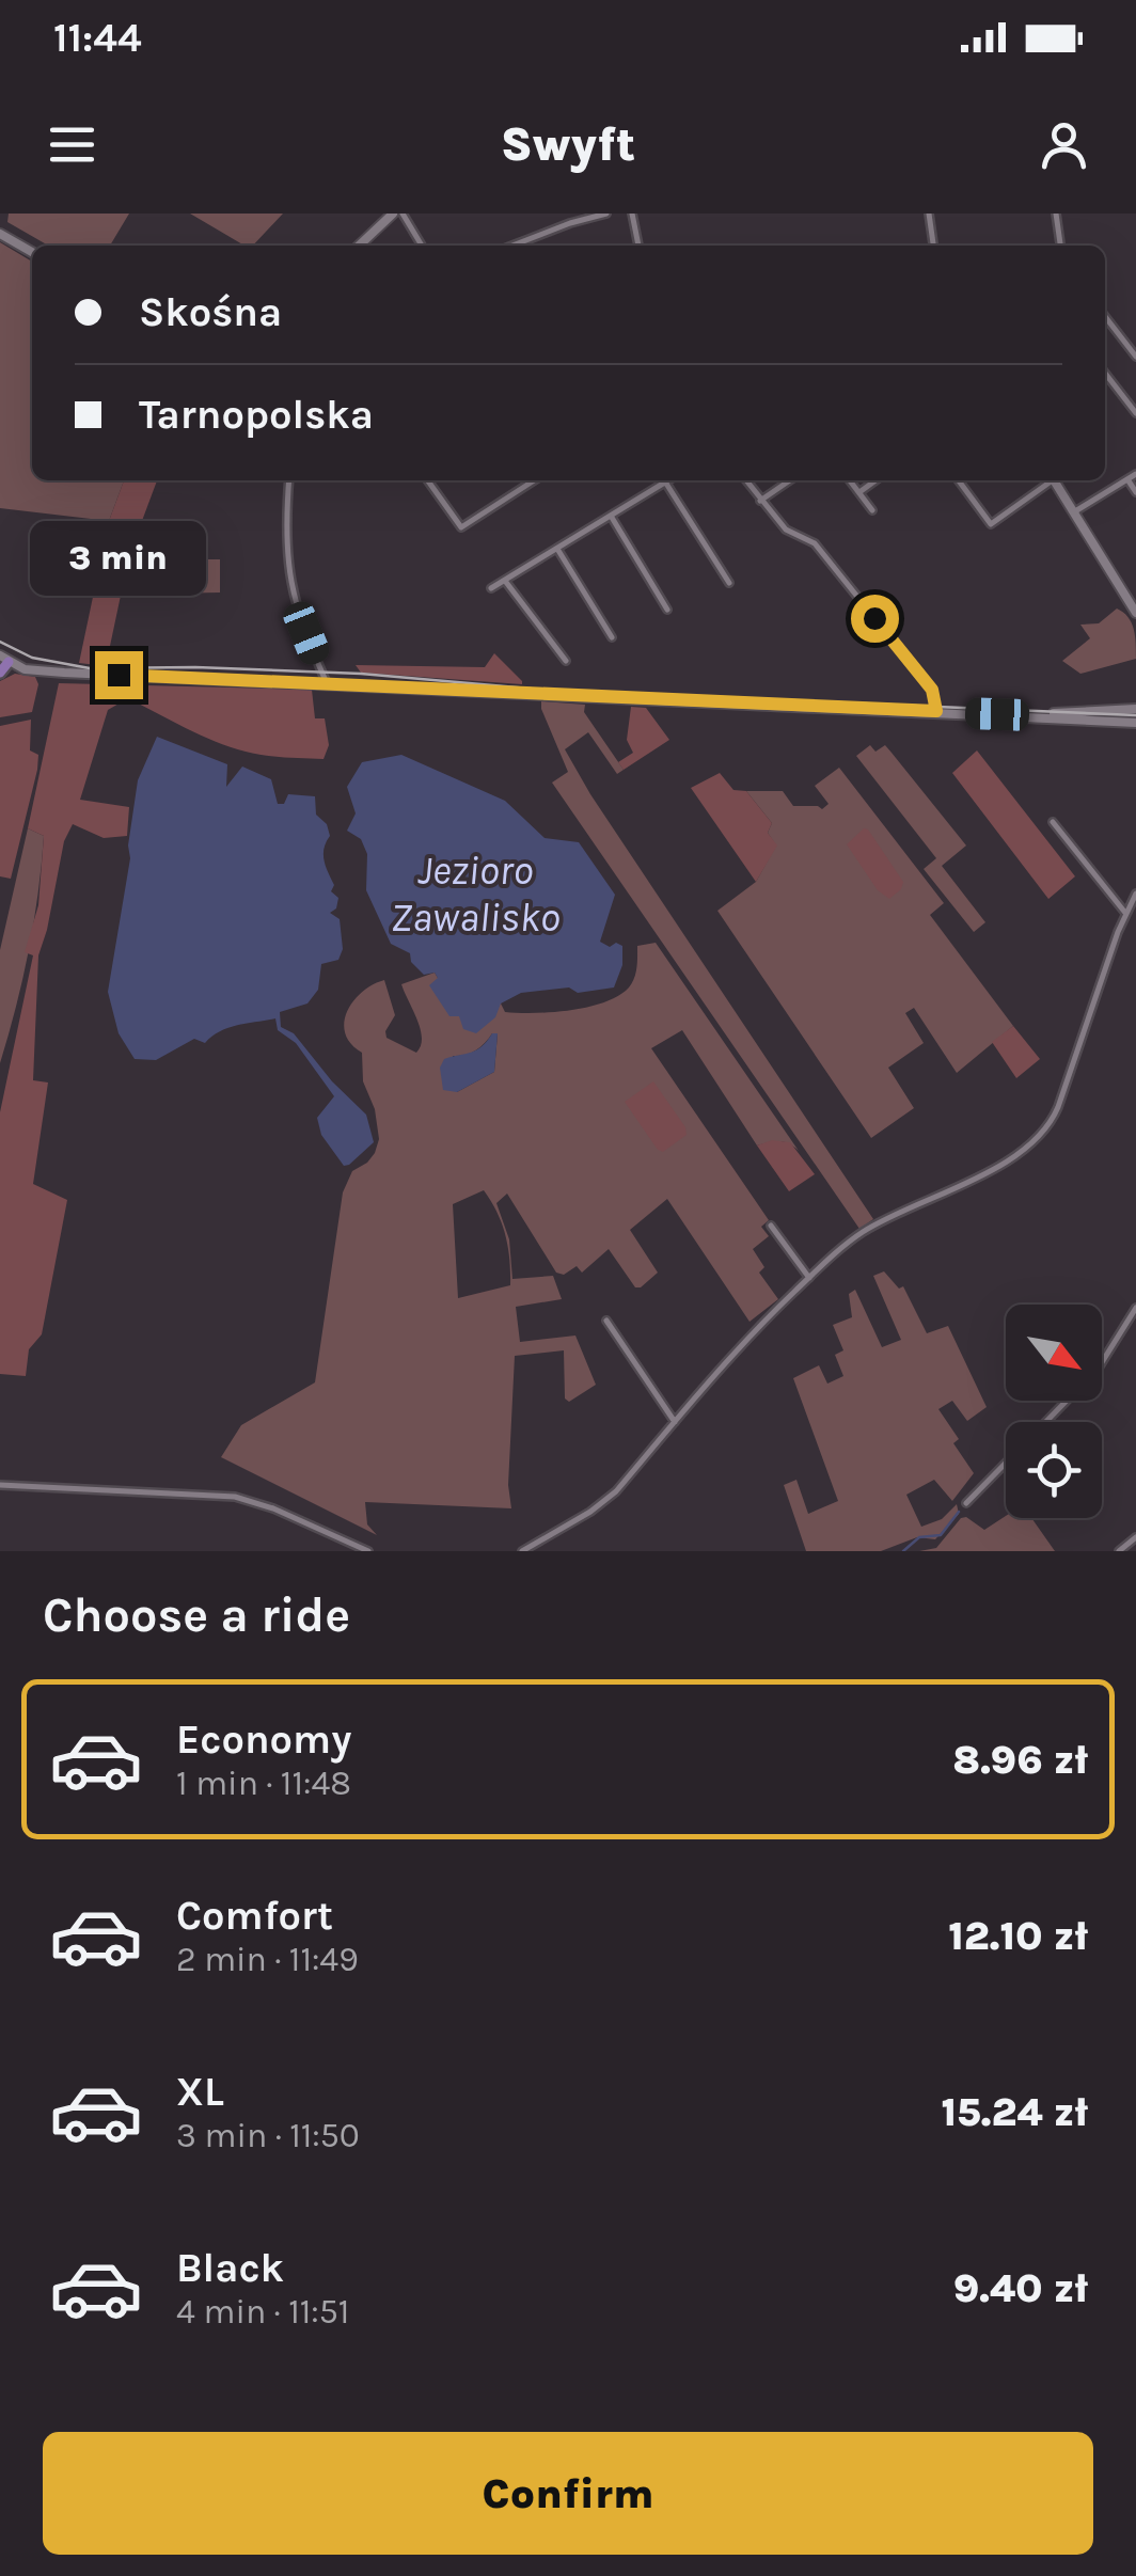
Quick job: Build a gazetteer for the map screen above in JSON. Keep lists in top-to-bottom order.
{
  "water": ["Jezioro Zawalisko"],
  "north": "bottom right",
  "page": {
    "status": "11:44",
    "header": "Swyft",
    "banner": ["Skośna", "Tarnopolska"],
    "bubble": "3 min",
    "heading": "Choose a ride",
    "list": [
      {
        "name": "Economy",
        "note": "1 min · 11:48",
        "value": "8.96 zł"
      },
      {
        "name": "Comfort",
        "note": "2 min · 11:49",
        "value": "12.10 zł"
      },
      {
        "name": "XL",
        "note": "3 min · 11:50",
        "value": "15.24 zł"
      },
      {
        "name": "Black",
        "note": "4 min · 11:51",
        "value": "9.40 zł"
      }
    ],
    "buttons": "Confirm"
  }
}
